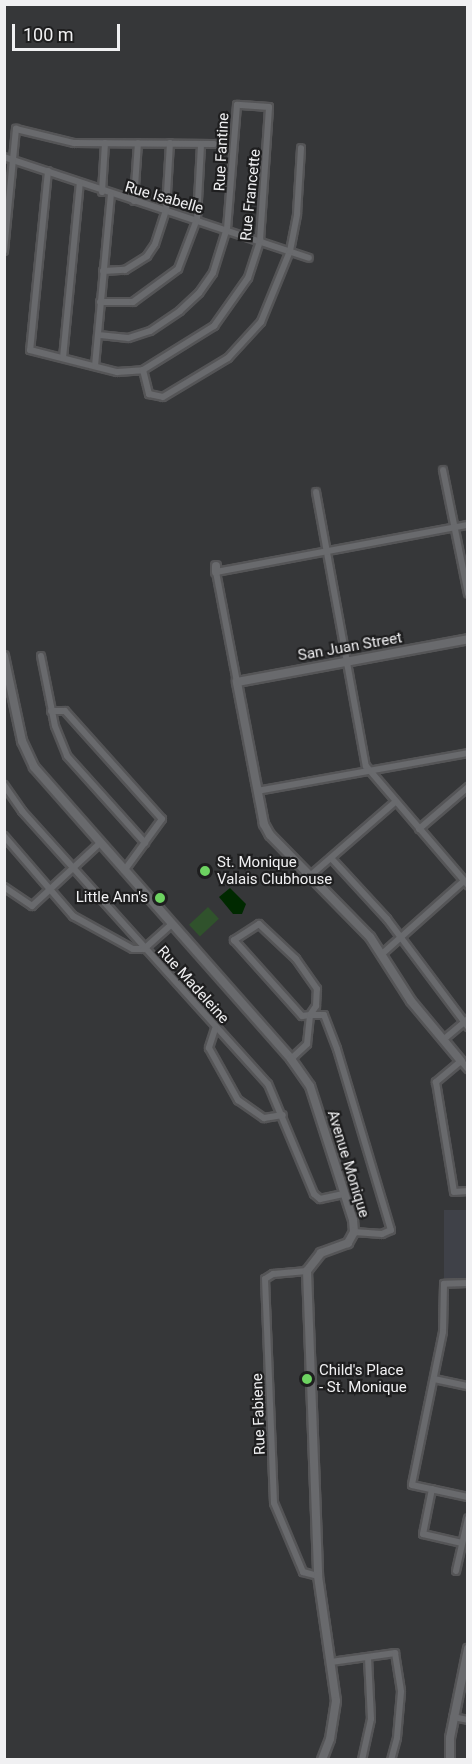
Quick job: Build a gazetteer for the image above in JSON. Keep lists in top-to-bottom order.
{
  "streets": {
    "street": [
      "Rue Fantine",
      "Rue Francette",
      "Rue Isabelle",
      "San Juan Street",
      "Rue Madeleine",
      "Avenue Monique",
      "Rue Fabiene"
    ]
  },
  "crossings": [
    ["Rue Fantine", "Rue Francette"],
    ["Rue Fantine", "Rue Isabelle"],
    ["Rue Francette", "Rue Isabelle"],
    ["Rue Madeleine", "Avenue Monique"],
    ["Avenue Monique", "Rue Fabiene"]
  ],
  "places": ["St. Monique Valais Clubhouse", "Little Ann's", "Child's Place - St. Monique"],
  "scale_bar": "100 m"
}
